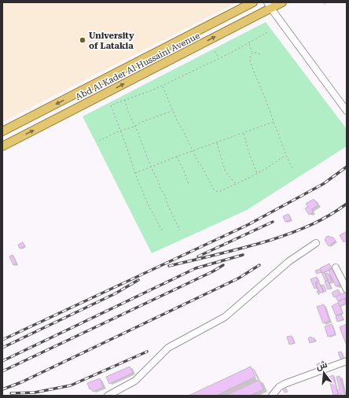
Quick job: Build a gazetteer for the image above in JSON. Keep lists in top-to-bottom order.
{
  "streets": {
    "main road": ["Abd Al Kader Al Hussaini Avenue"]
  },
  "places": ["University of Latakia"],
  "north": "top"
}
